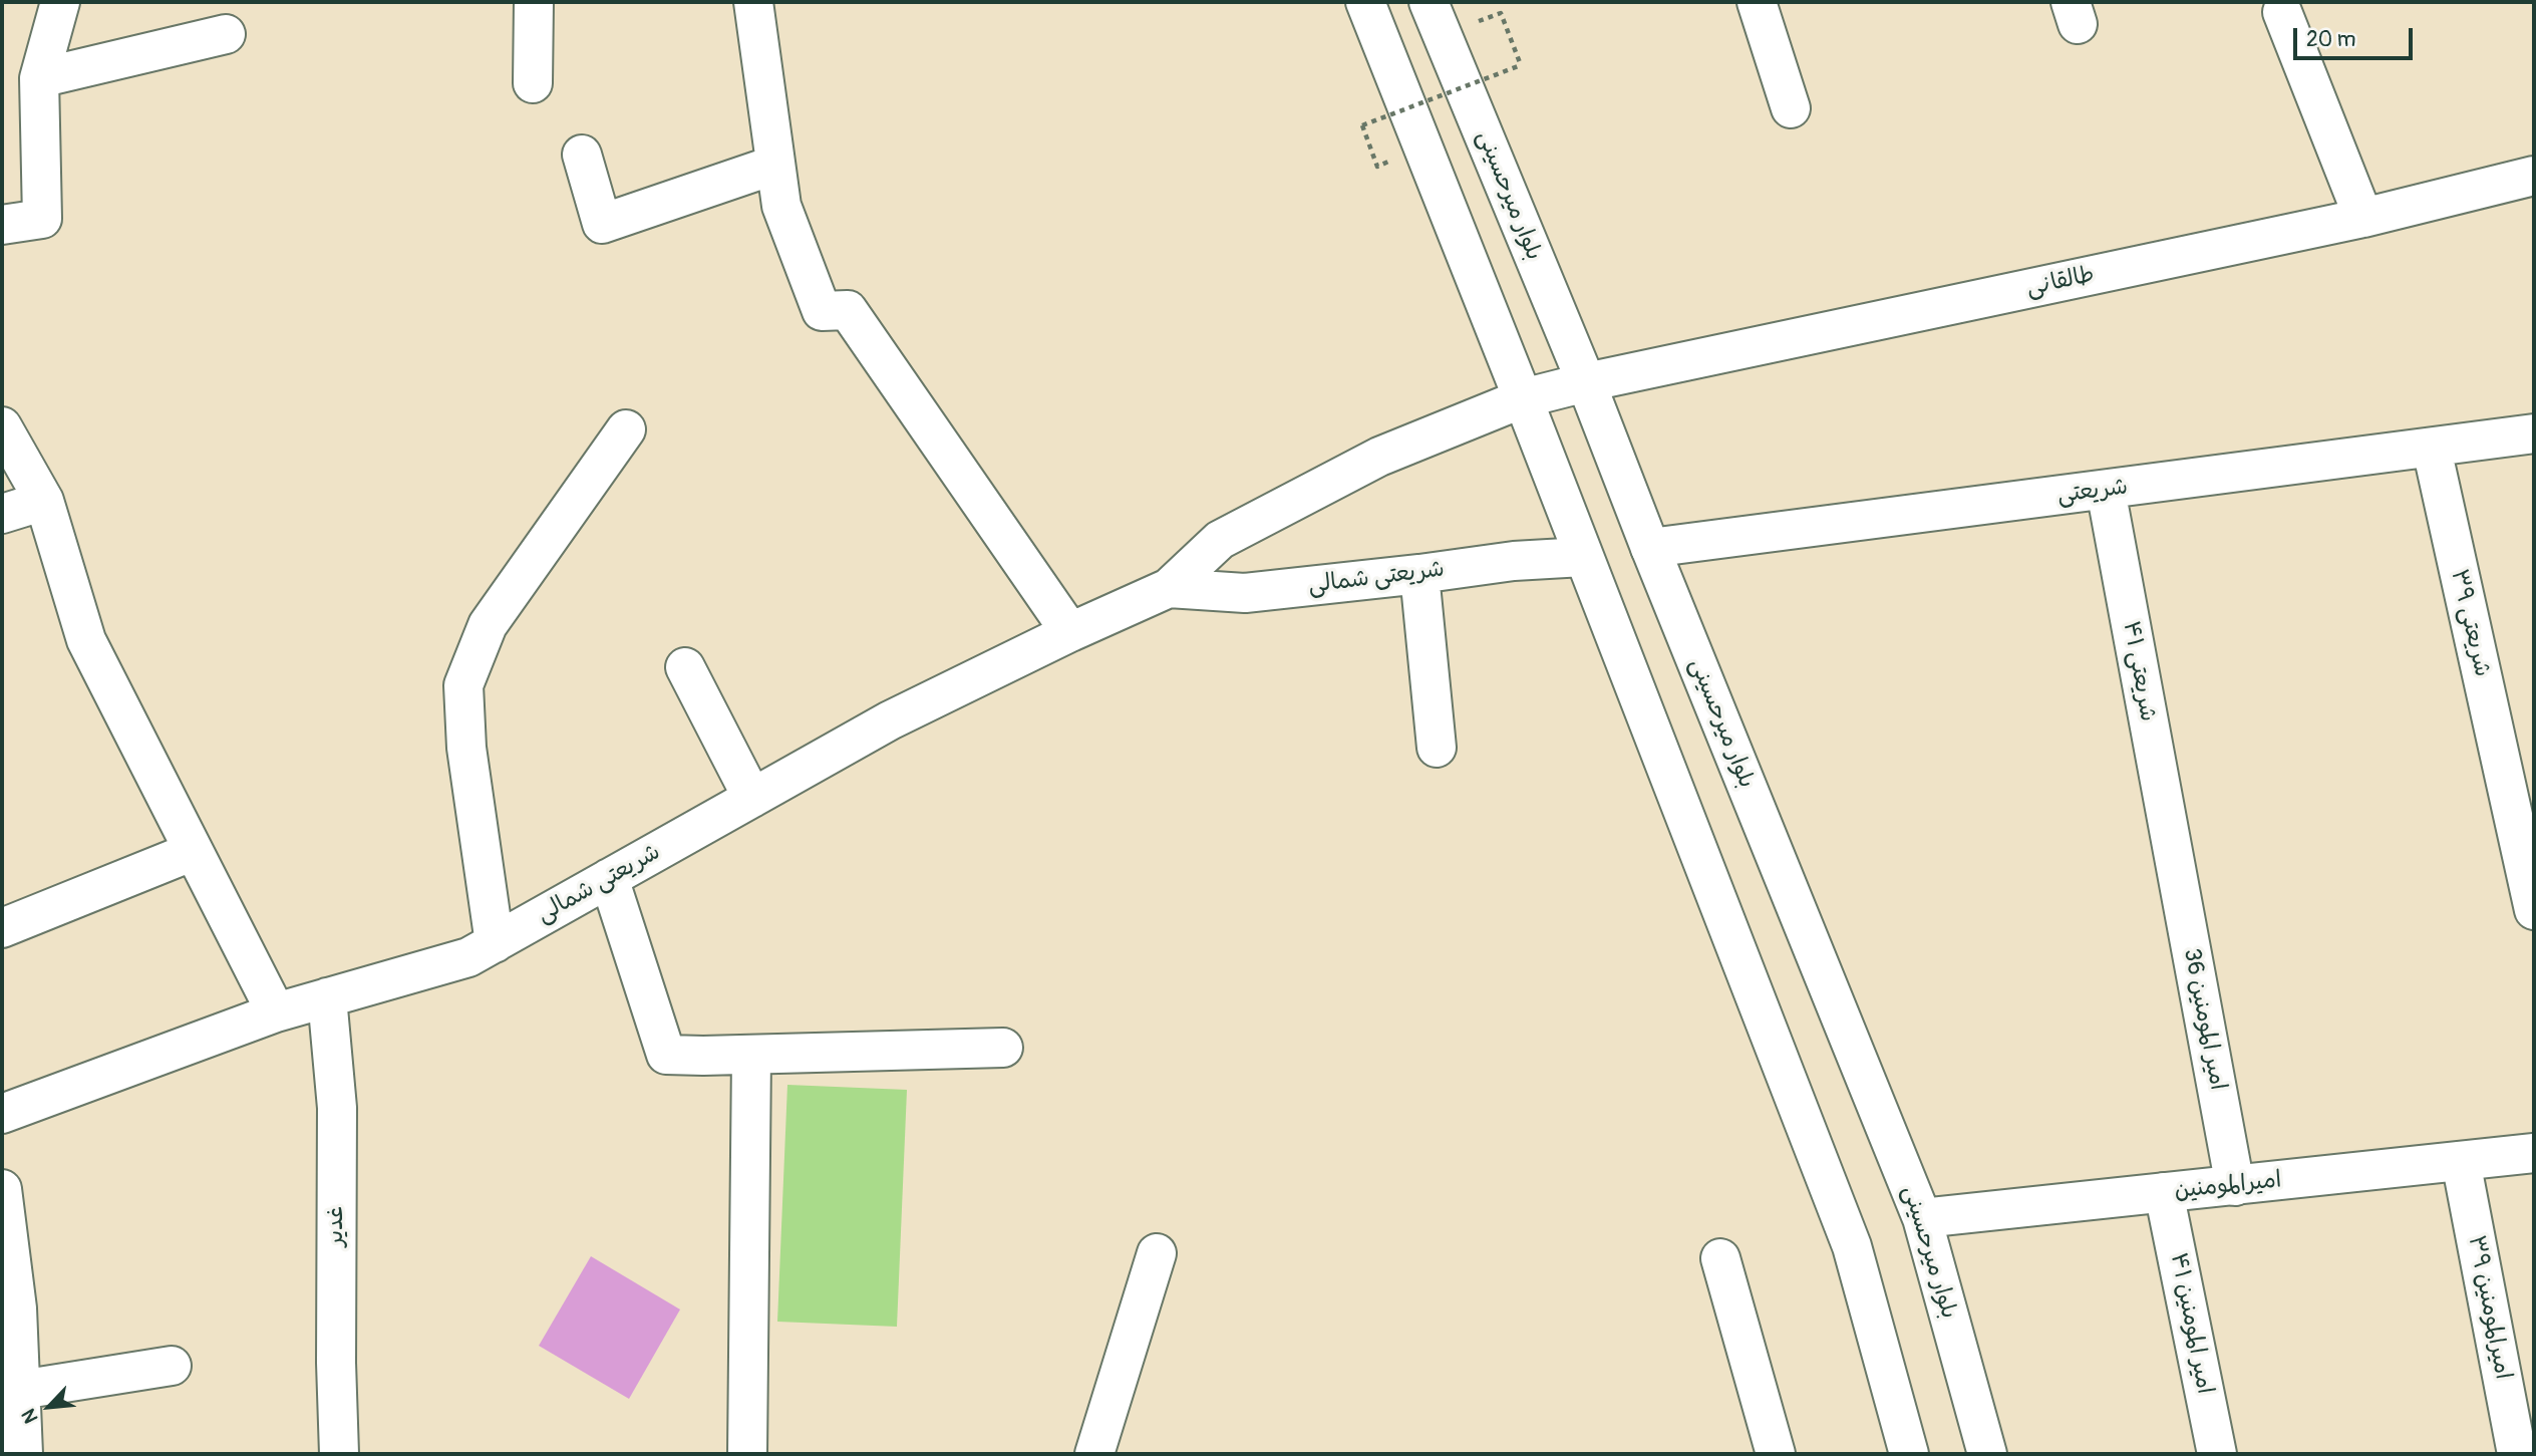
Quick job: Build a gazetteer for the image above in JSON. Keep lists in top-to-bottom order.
{
  "streets": {
    "street": [
      "بلوار میرحسینی",
      "طالقانی",
      "شریعتی",
      "شریعتی شمالی",
      "شریعتی ۳۹",
      "شریعتی ۴۱",
      "امیر المومنین 36",
      "امیرالمومنین",
      "غدیر",
      "امیرالمومنین ۳۹",
      "امیر المومنین ۴۱"
    ]
  },
  "crossings": [
    ["بلوار میرحسینی", "طالقانی"],
    ["بلوار میرحسینی", "شریعتی"],
    ["بلوار میرحسینی", "امیرالمومنین"],
    ["طالقانی", "شریعتی شمالی"],
    ["شریعتی", "شریعتی ۳۹"],
    ["شریعتی", "شریعتی ۴۱"],
    ["شریعتی شمالی", "غدیر"],
    ["شریعتی ۴۱", "امیر المومنین 36"],
    ["امیر المومنین 36", "امیرالمومنین"],
    ["امیرالمومنین", "امیرالمومنین ۳۹"],
    ["امیرالمومنین", "امیر المومنین ۴۱"]
  ],
  "scale_bar": "20 m",
  "north": "bottom left"
}
